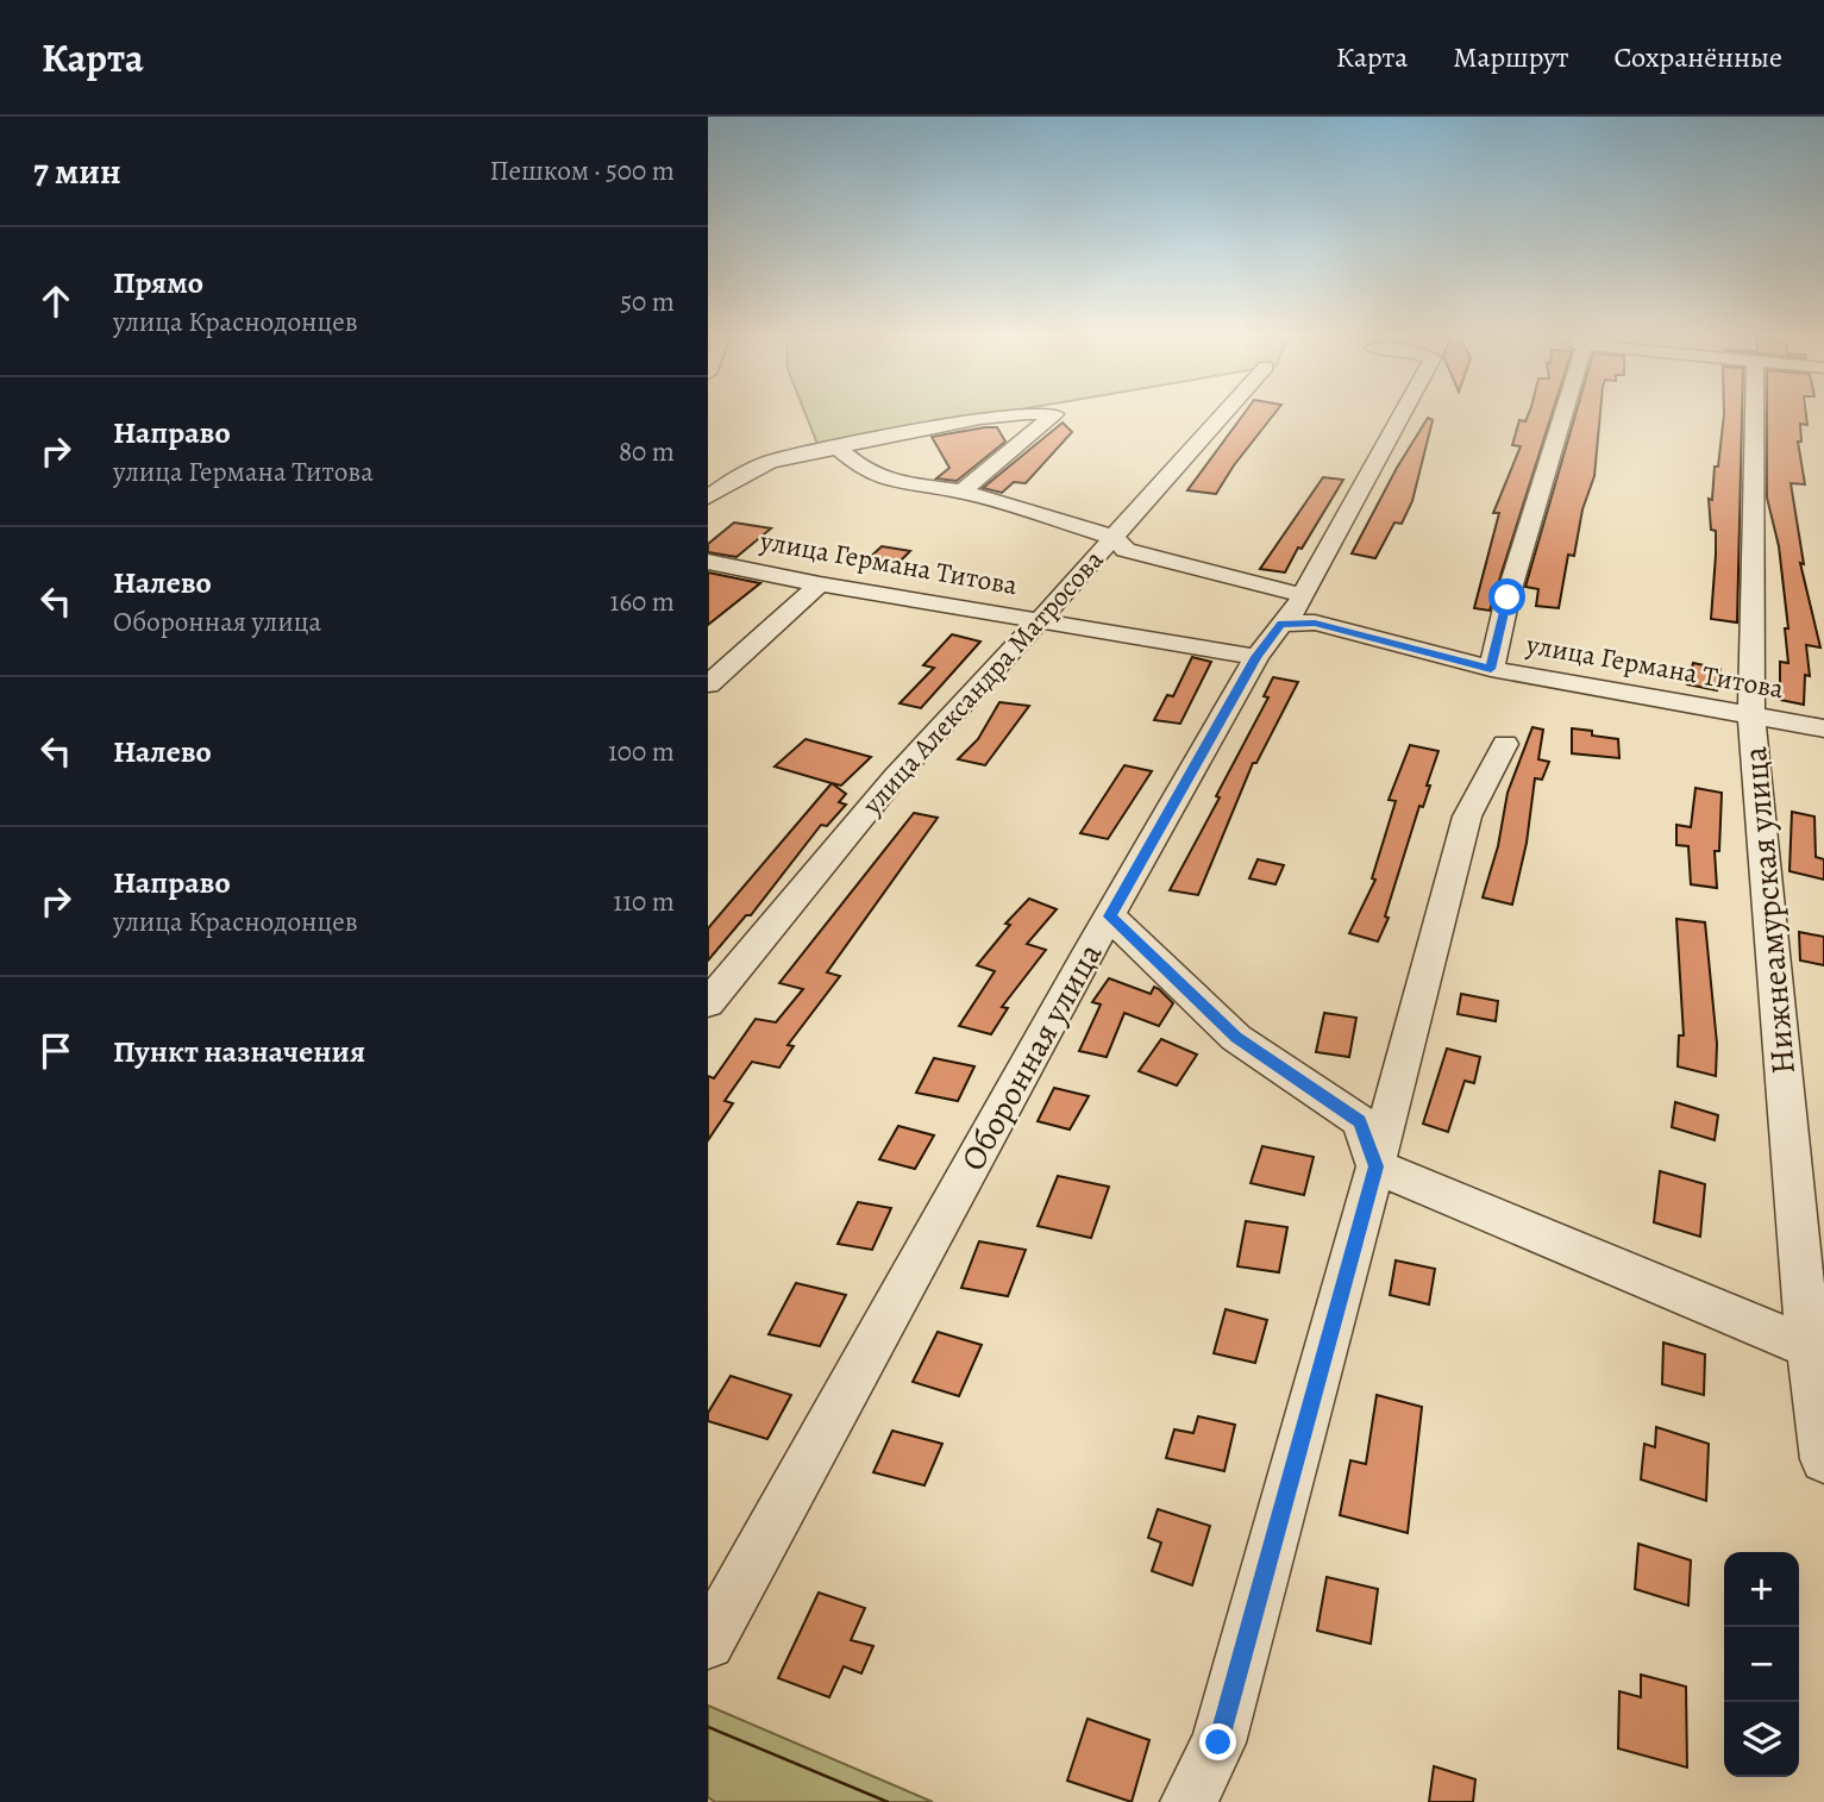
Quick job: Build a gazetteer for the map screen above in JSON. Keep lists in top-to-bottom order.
{
  "streets": {
    "street": [
      "улица Германа Титова",
      "улица Александра Матросова",
      "Нижнеамурская улица",
      "Оборонная улица"
    ]
  },
  "crossings": [
    ["улица Германа Титова", "улица Александра Матросова"],
    ["улица Германа Титова", "Нижнеамурская улица"],
    ["улица Германа Титова", "Оборонная улица"]
  ],
  "page": {
    "header": "Карта",
    "nav": ["Карта", "Маршрут", "Сохранённые"],
    "heading": ["7 мин", "Пешком · 500 m"],
    "list": [
      ["Прямо", "улица Краснодонцев", "50 m"],
      ["Направо", "улица Германа Титова", "80 m"],
      ["Налево", "Оборонная улица", "160 m"],
      ["Налево", "100 m"],
      ["Направо", "улица Краснодонцев", "110 m"],
      "Пункт назначения"
    ],
    "map_buttons": ["+", "−"]
  }
}
